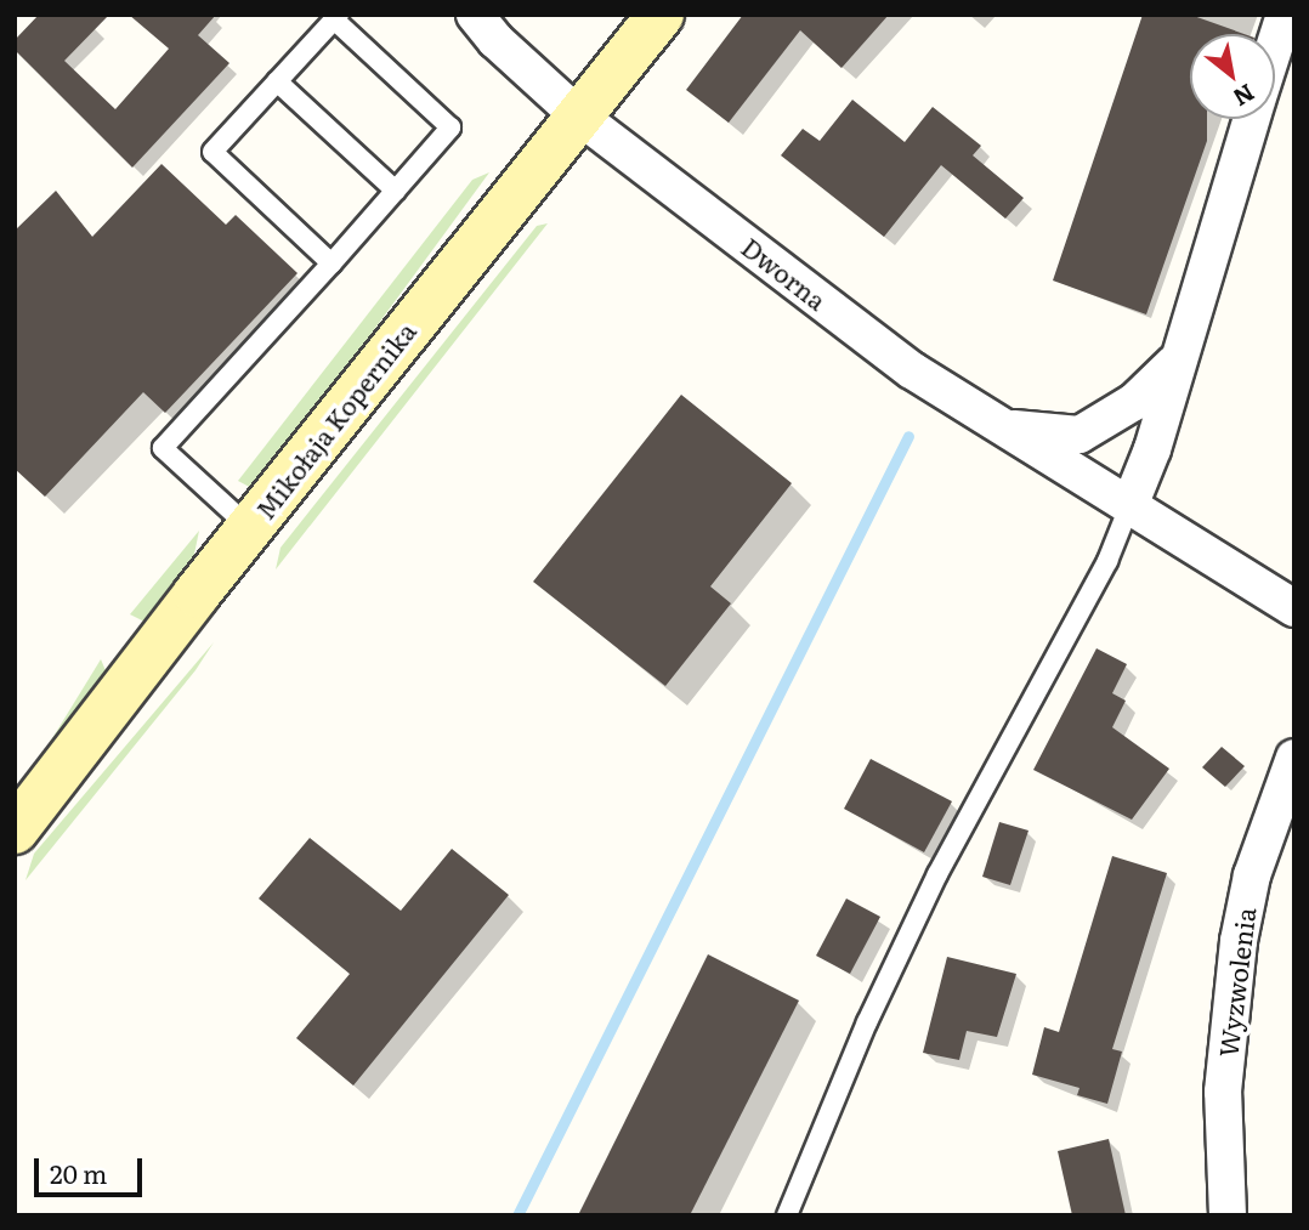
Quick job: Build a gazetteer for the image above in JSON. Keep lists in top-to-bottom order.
{
  "streets": {
    "main road": ["Mikołaja Kopernika"],
    "street": ["Dworna", "Wyzwolenia"]
  },
  "crossings": [
    ["Dworna", "Mikołaja Kopernika"]
  ],
  "scale_bar": "20 m",
  "north": "bottom right"
}
